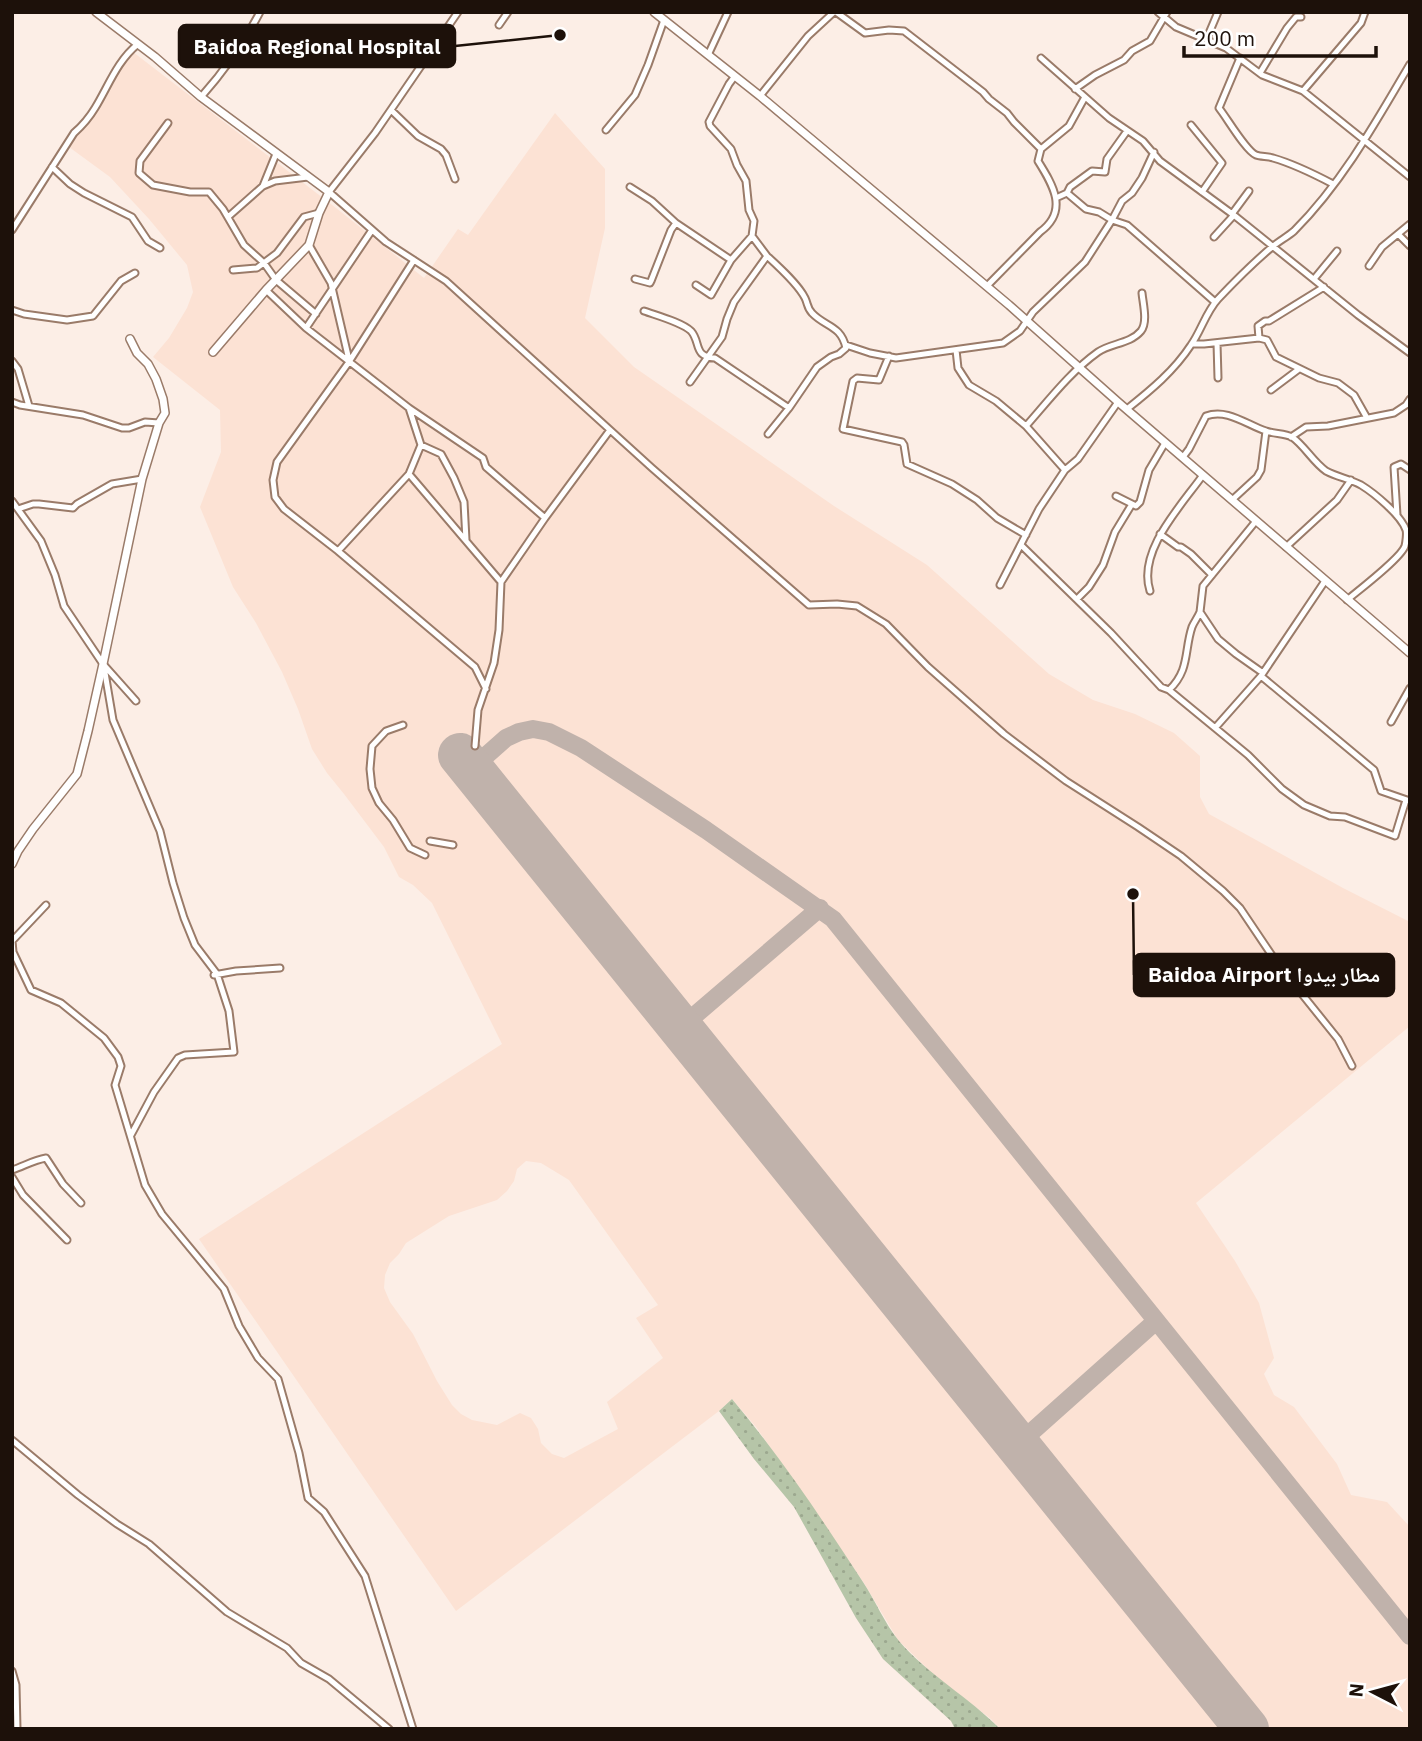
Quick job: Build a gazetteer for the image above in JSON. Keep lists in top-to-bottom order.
{
  "places": ["Baidoa Regional Hospital", "Baidoa Airport مطار بيدوا"],
  "scale_bar": "200 m",
  "north": "left"
}
